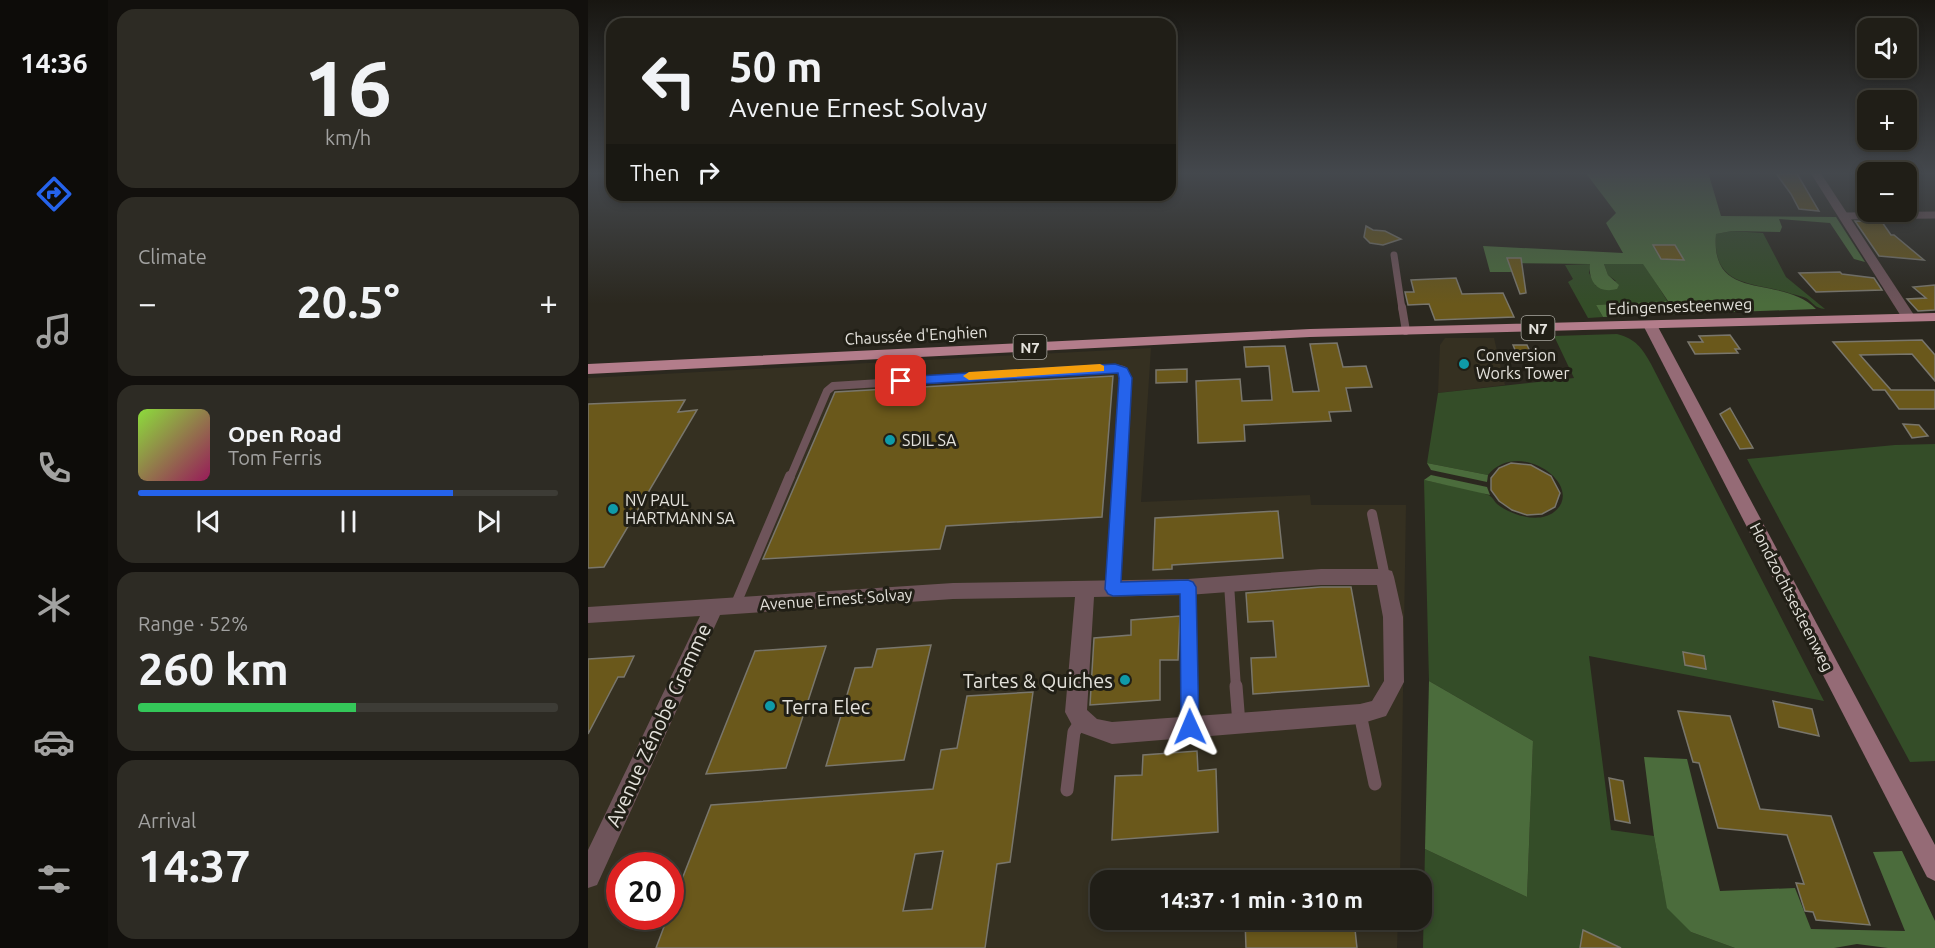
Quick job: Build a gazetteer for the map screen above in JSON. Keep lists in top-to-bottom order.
{
  "streets": {
    "main road": [
      "Edingensesteenweg",
      "N7",
      "Chaussée d'Enghien",
      "Hondzochtsesteenweg"
    ],
    "street": ["Avenue Ernest Solvay", "Avenue Zénobe Gramme"]
  },
  "crossings": [
    ["Edingensesteenweg", "Chaussée d'Enghien"],
    ["Edingensesteenweg", "Hondzochtsesteenweg"],
    ["Avenue Ernest Solvay", "Avenue Zénobe Gramme"]
  ],
  "places": [
    "Conversion Works Tower",
    "SDIL SA",
    "NV PAUL HARTMANN SA",
    "Tartes & Quiches",
    "Terra Elec"
  ],
  "page": {
    "tabs": "14:36",
    "tile": [
      ["16", "km/h"],
      "Climate",
      ["Range · 52%", "260 km"],
      ["Arrival", "14:37"]
    ],
    "map_buttons": ["+", "−"],
    "turn": ["50 m", "Avenue Ernest Solvay"],
    "then": "Then",
    "heat": ["−", "20.5°", "+"],
    "song": ["Open Road", "Tom Ferris"],
    "limit": "20",
    "trip": "14:37 · 1 min · 310 m"
  }
}
